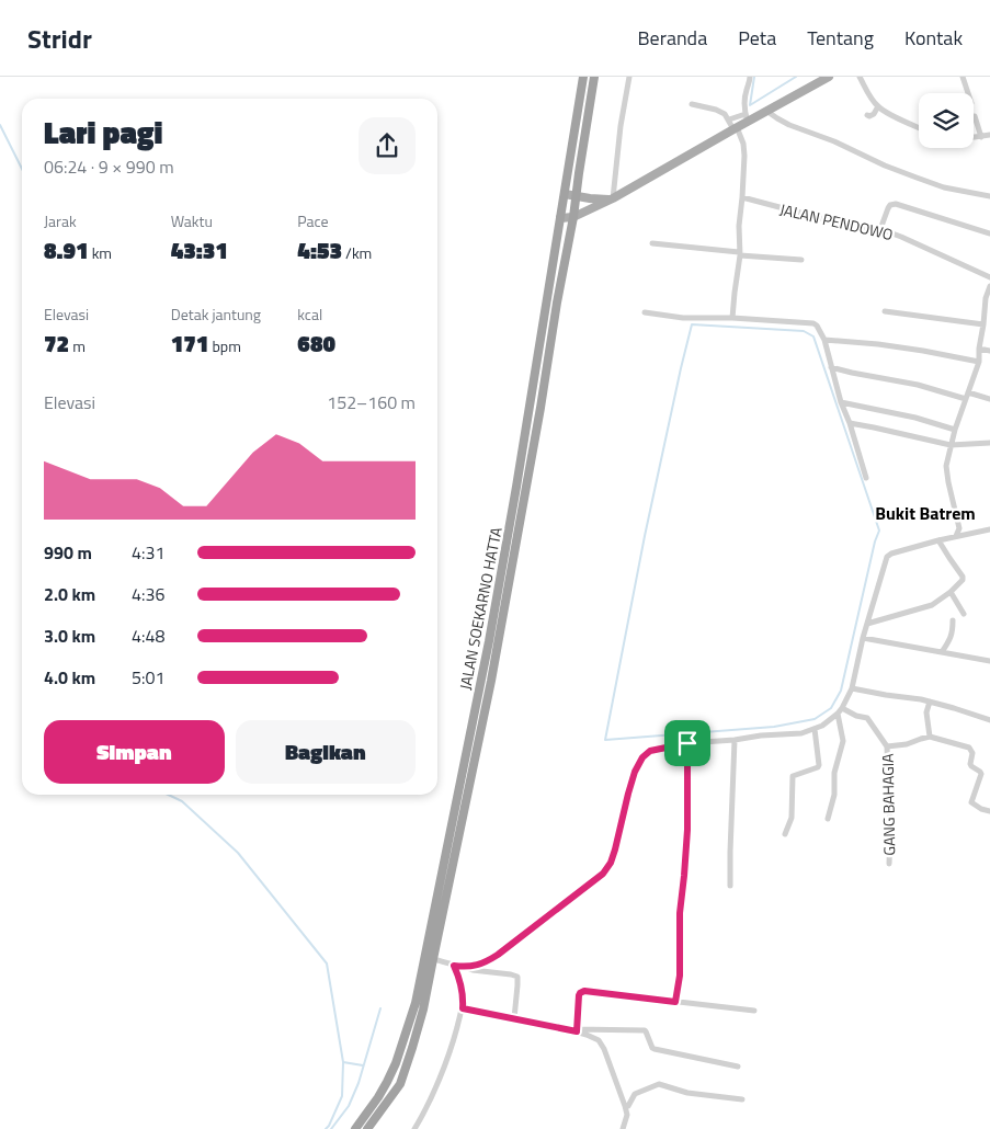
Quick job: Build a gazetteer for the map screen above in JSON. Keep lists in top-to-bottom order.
{
  "streets": {
    "highway": ["JALAN SOEKARNO HATTA"],
    "street": ["JALAN PENDOWO", "GANG BAHAGIA"]
  },
  "districts": ["Bukit Batrem"],
  "page": {
    "header": "Stridr",
    "nav": [
      "Beranda",
      "Peta",
      "Tentang",
      "Kontak"
    ],
    "heading": ["Lari pagi", "06:24 · 9 × 990 m"],
    "stats": [
      ["Jarak", "8.91 km"],
      ["Waktu", "43:31"],
      ["Pace", "4:53 /km"],
      ["Elevasi", "72 m"],
      ["Detak jantung", "171 bpm"],
      ["kcal", "680"]
    ],
    "chart": ["Elevasi", "152–160 m"],
    "list": [
      {
        "name": "990 m",
        "note": "4:31"
      },
      {
        "name": "2.0 km",
        "note": "4:36"
      },
      {
        "name": "3.0 km",
        "note": "4:48"
      },
      {
        "name": "4.0 km",
        "note": "5:01"
      }
    ],
    "buttons": ["Simpan", "Bagikan"]
  }
}
